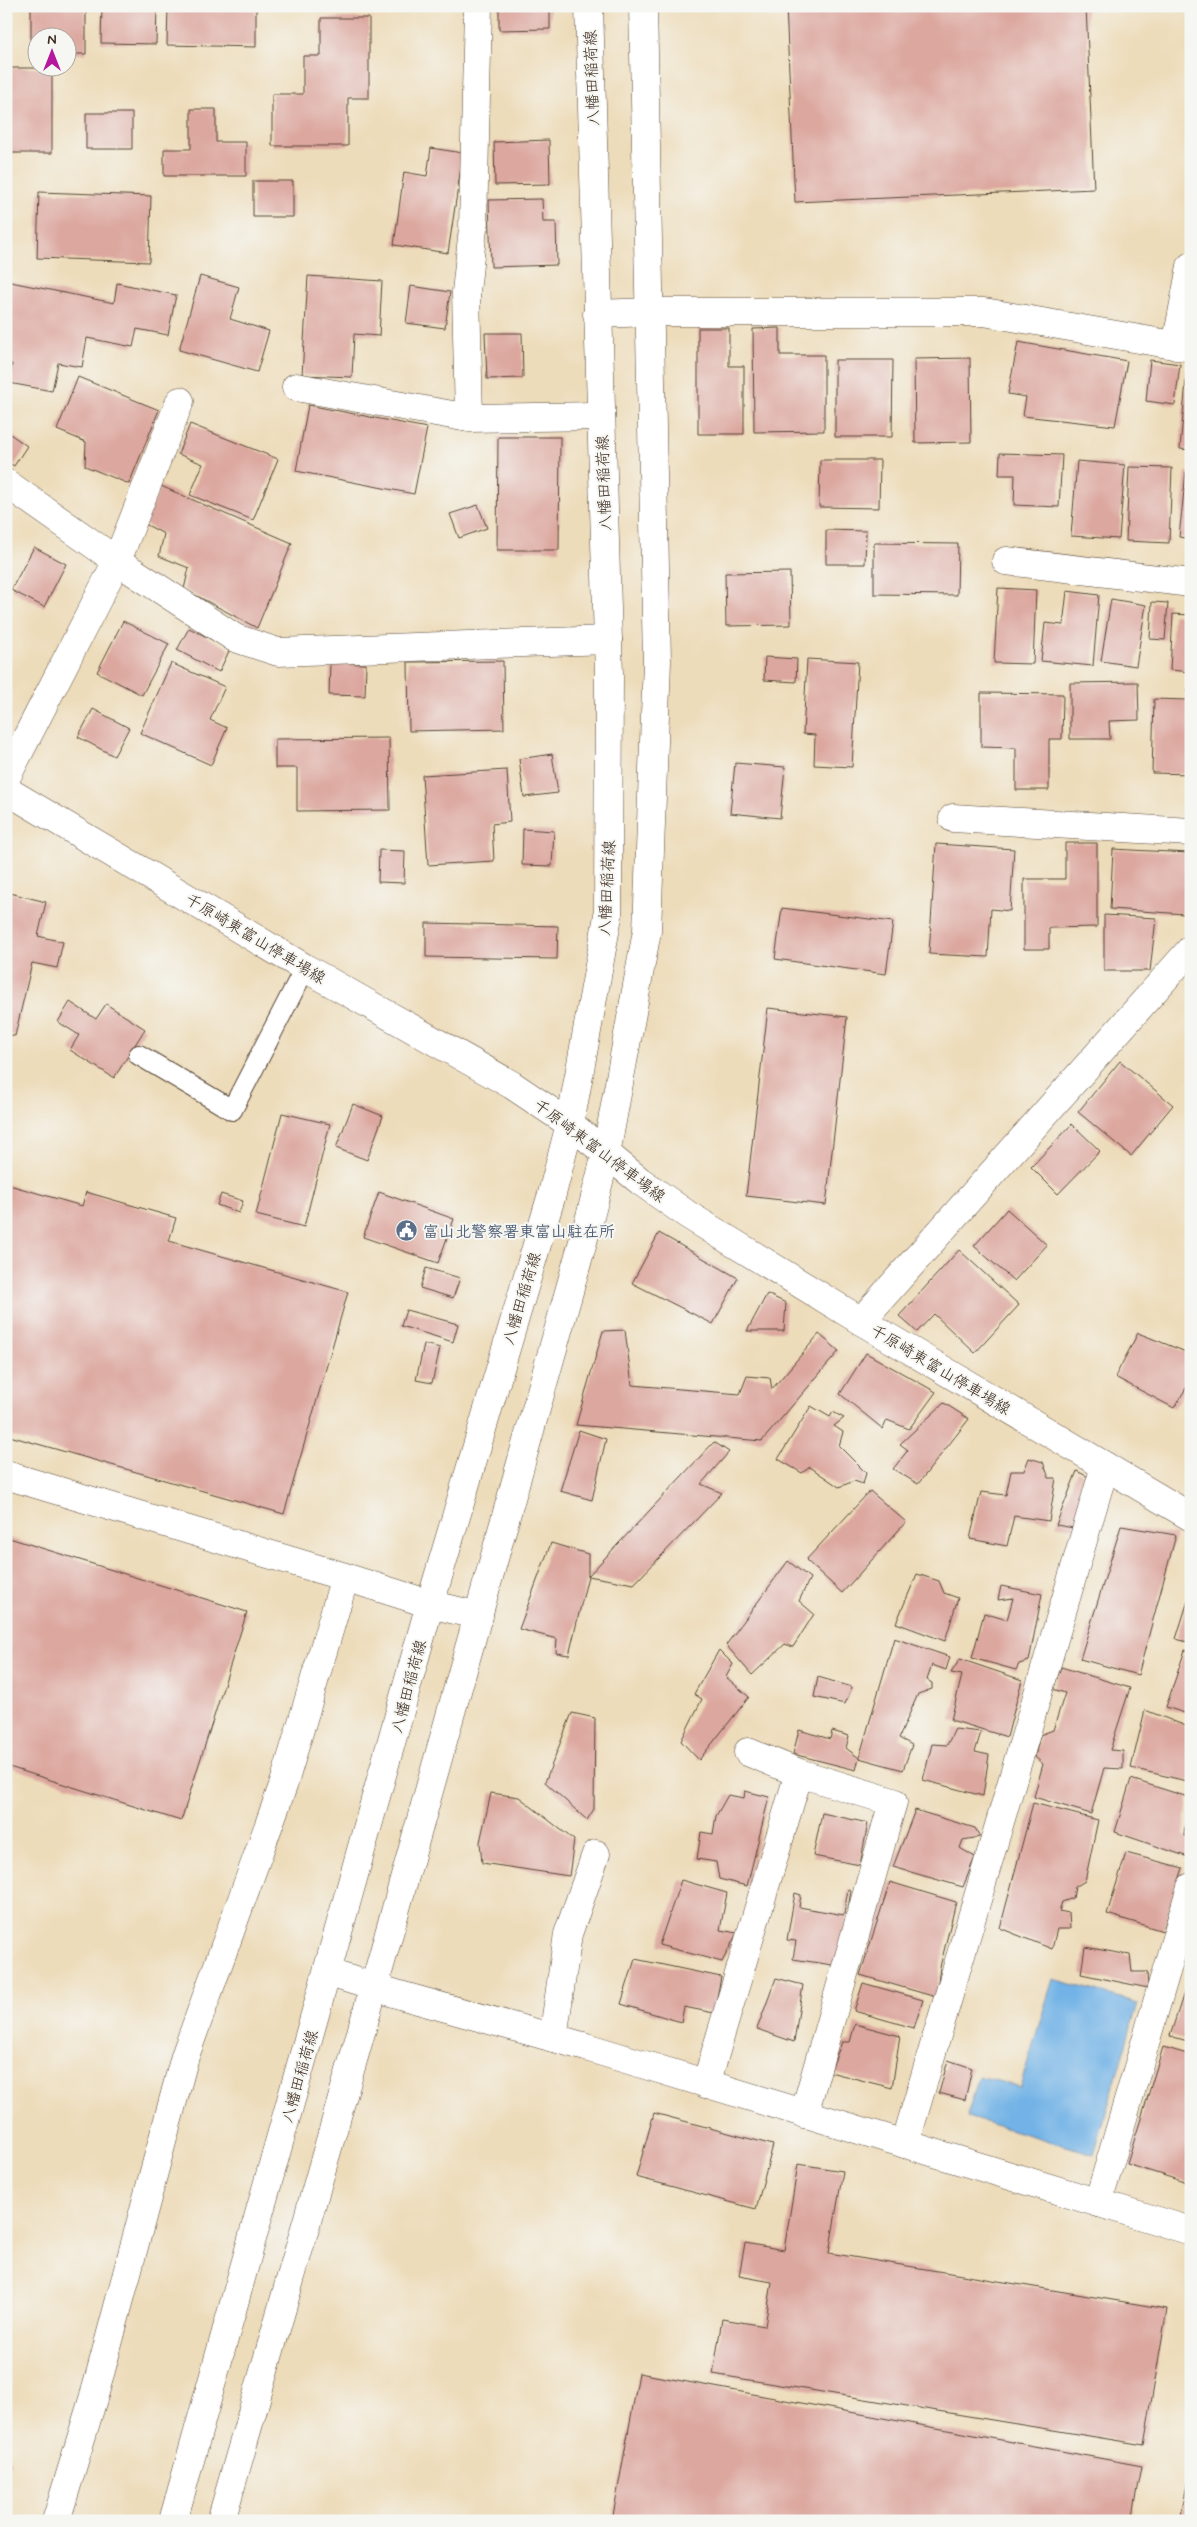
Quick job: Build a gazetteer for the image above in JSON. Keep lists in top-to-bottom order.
{
  "streets": {
    "street": ["八幡田稲荷線", "千原崎東富山停車場線"]
  },
  "crossings": [
    ["八幡田稲荷線", "千原崎東富山停車場線"]
  ],
  "places": {
    "public building": ["富山北警察署東富山駐在所"]
  },
  "north": "top"
}
